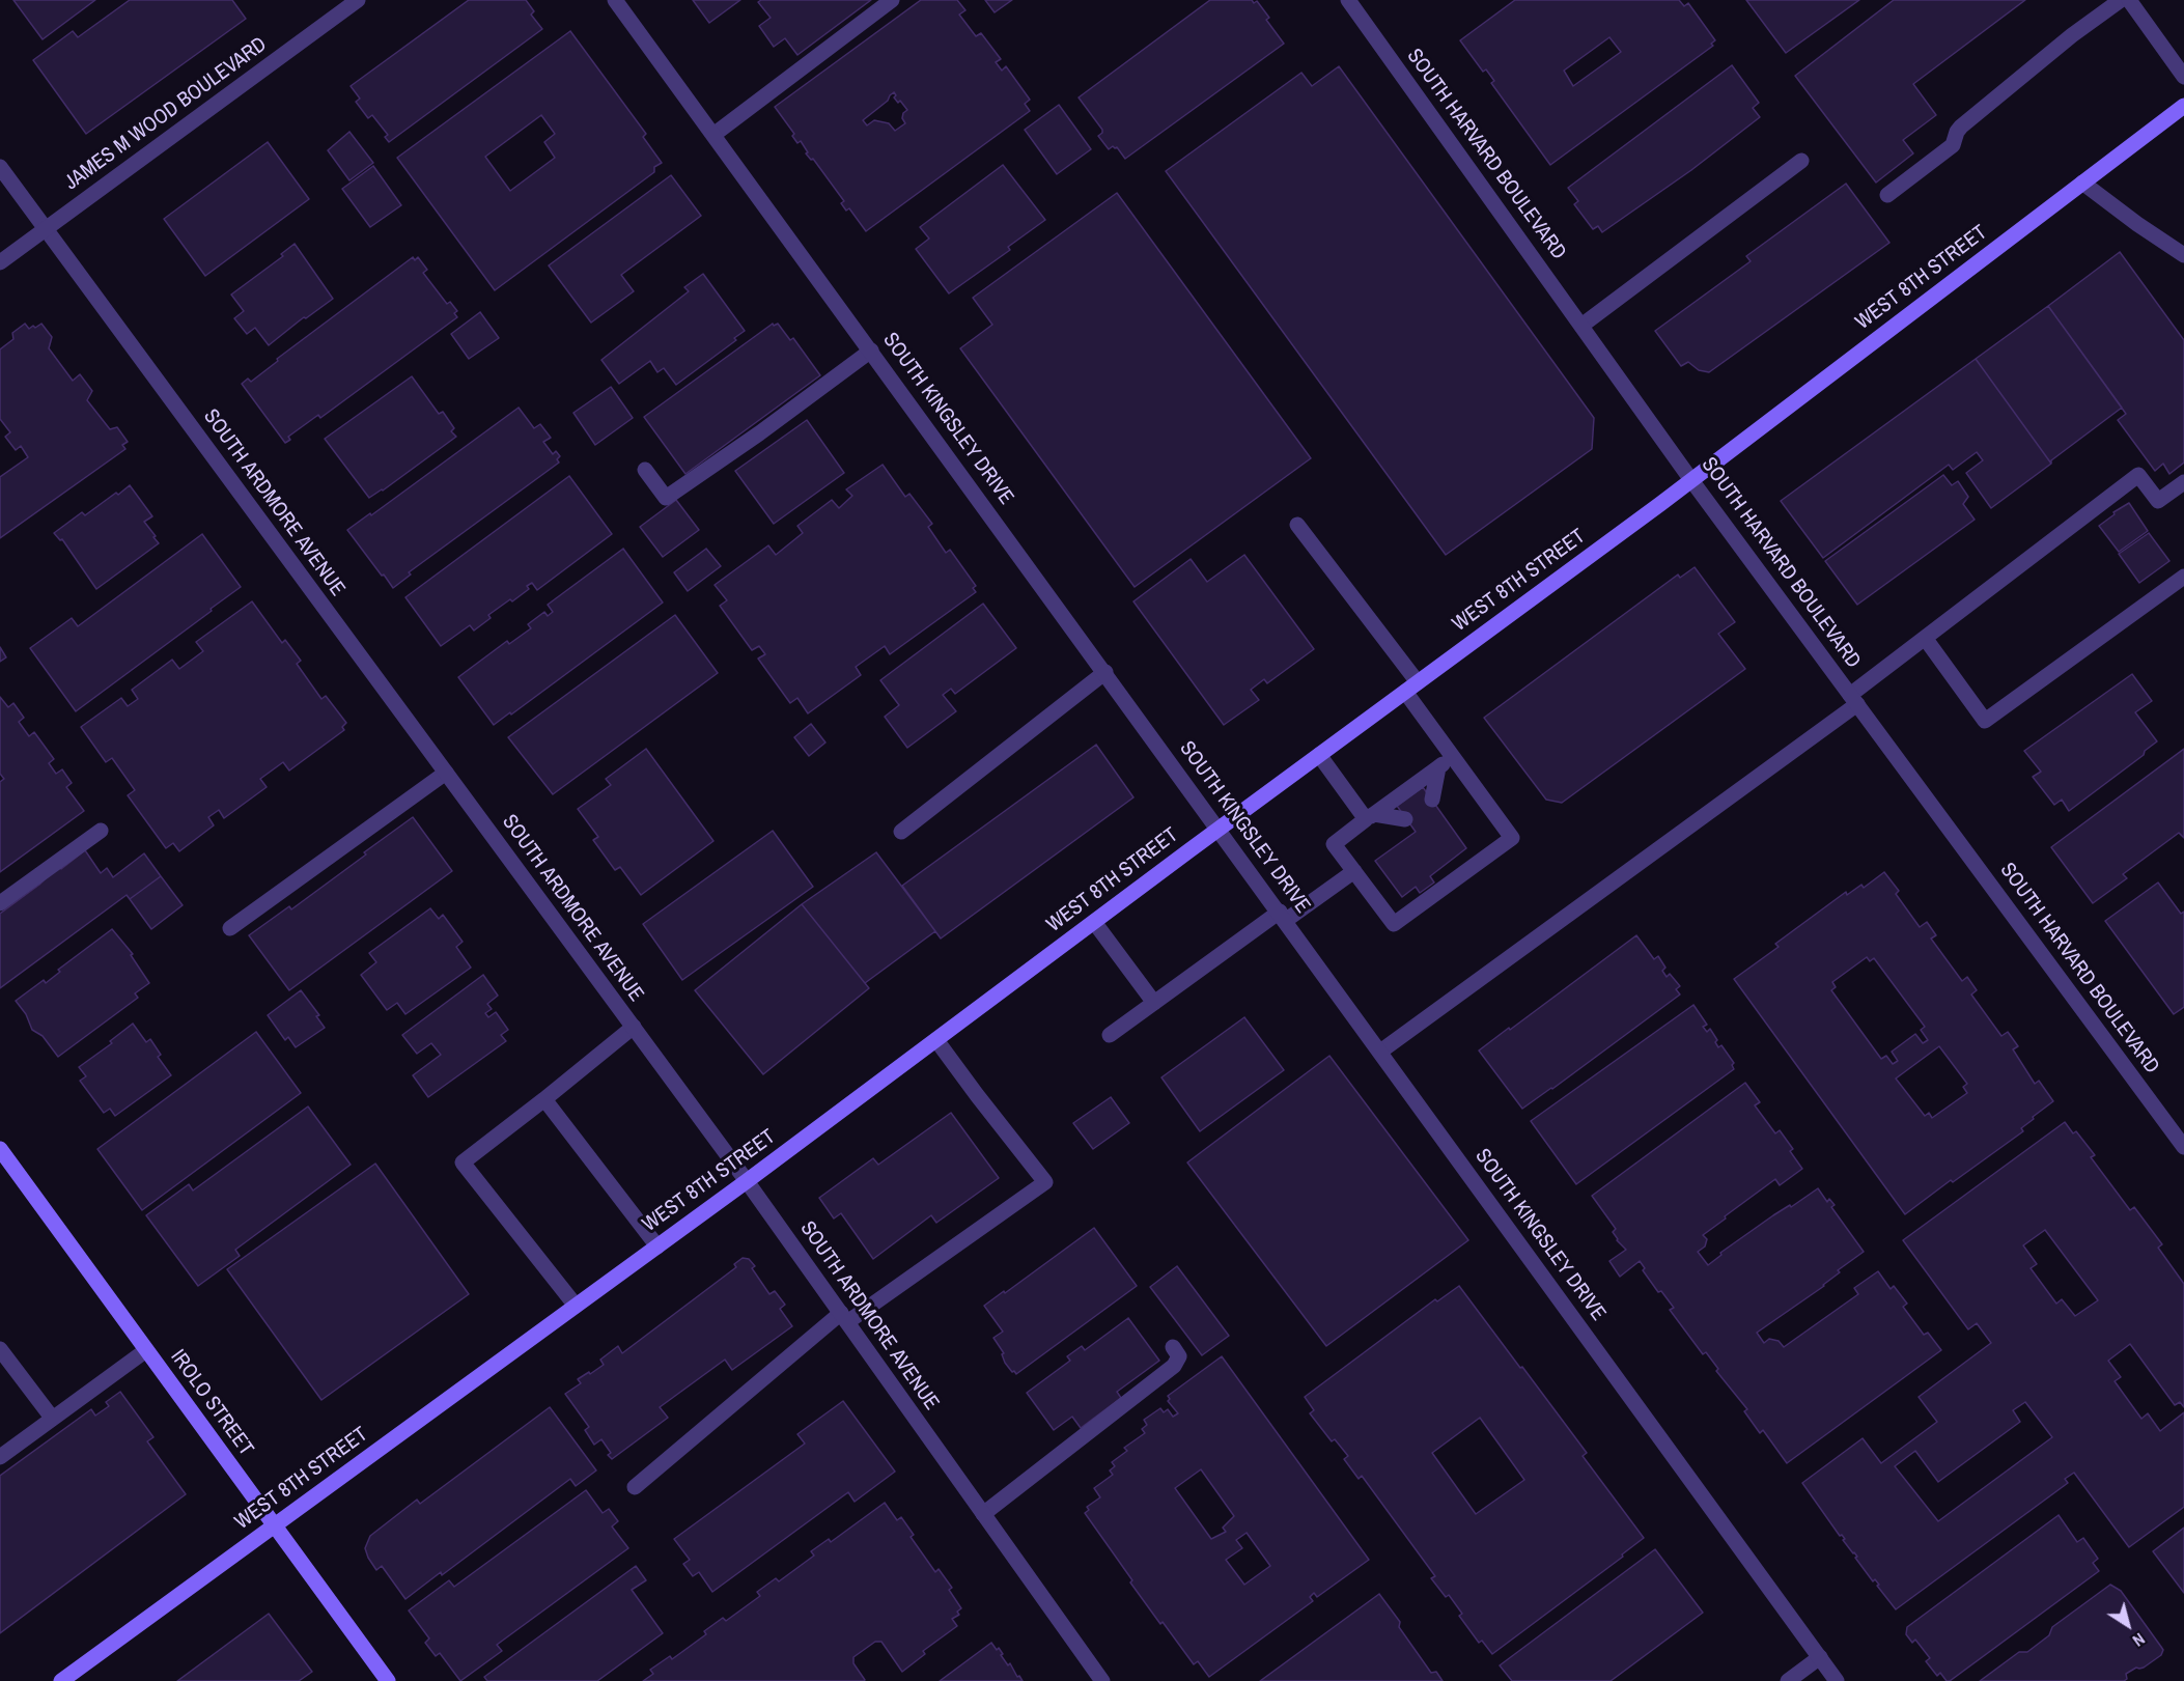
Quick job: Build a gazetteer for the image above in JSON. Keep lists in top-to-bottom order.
{
  "streets": {
    "main road": ["WEST 8TH STREET", "IROLO STREET"],
    "street": [
      "JAMES M WOOD BOULEVARD",
      "SOUTH HARVARD BOULEVARD",
      "SOUTH KINGSLEY DRIVE",
      "SOUTH ARDMORE AVENUE"
    ]
  },
  "crossings": [
    ["JAMES M WOOD BOULEVARD", "SOUTH ARDMORE AVENUE"],
    ["SOUTH HARVARD BOULEVARD", "WEST 8TH STREET"],
    ["WEST 8TH STREET", "SOUTH KINGSLEY DRIVE"],
    ["WEST 8TH STREET", "SOUTH ARDMORE AVENUE"],
    ["WEST 8TH STREET", "IROLO STREET"]
  ],
  "north": "bottom right"
}
